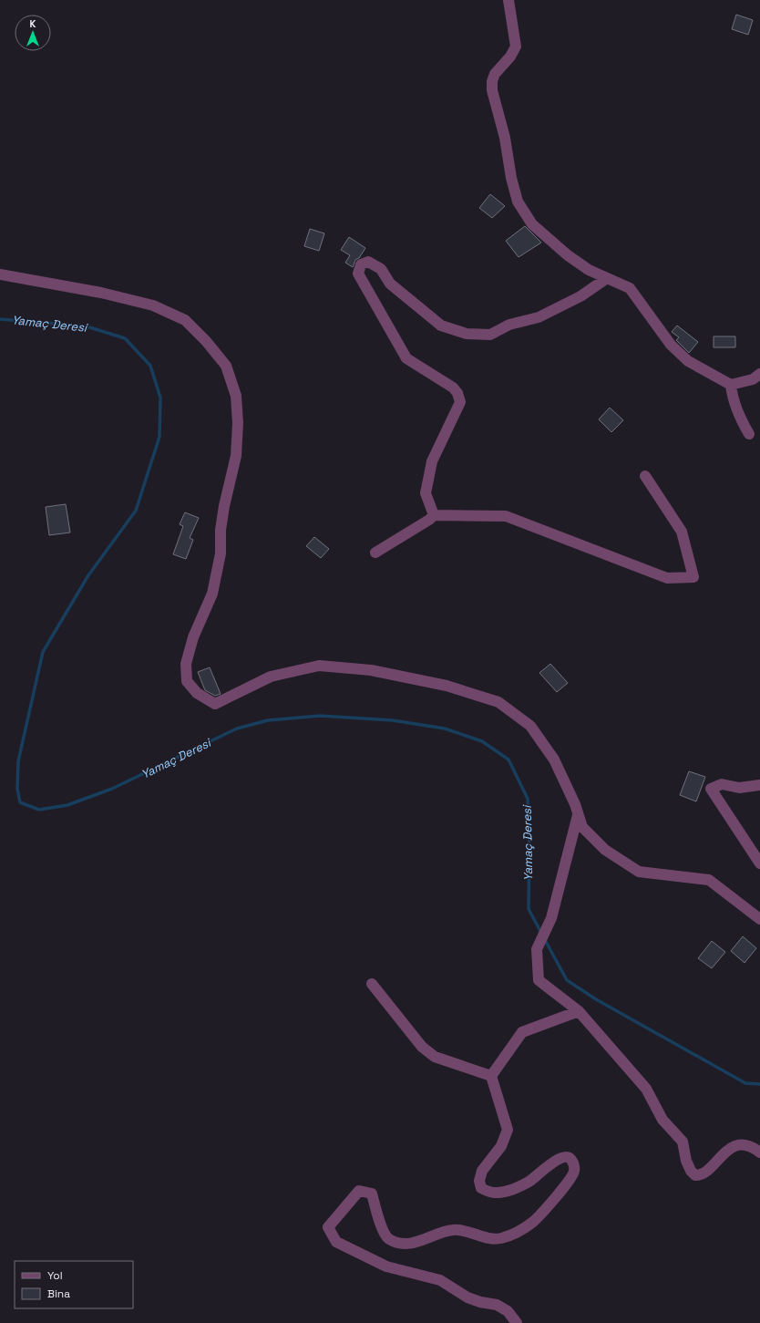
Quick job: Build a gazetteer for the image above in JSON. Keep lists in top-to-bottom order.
{
  "water": ["Yamaç Deresi"],
  "legend": ["Yol", "Bina"],
  "north": "top"
}
